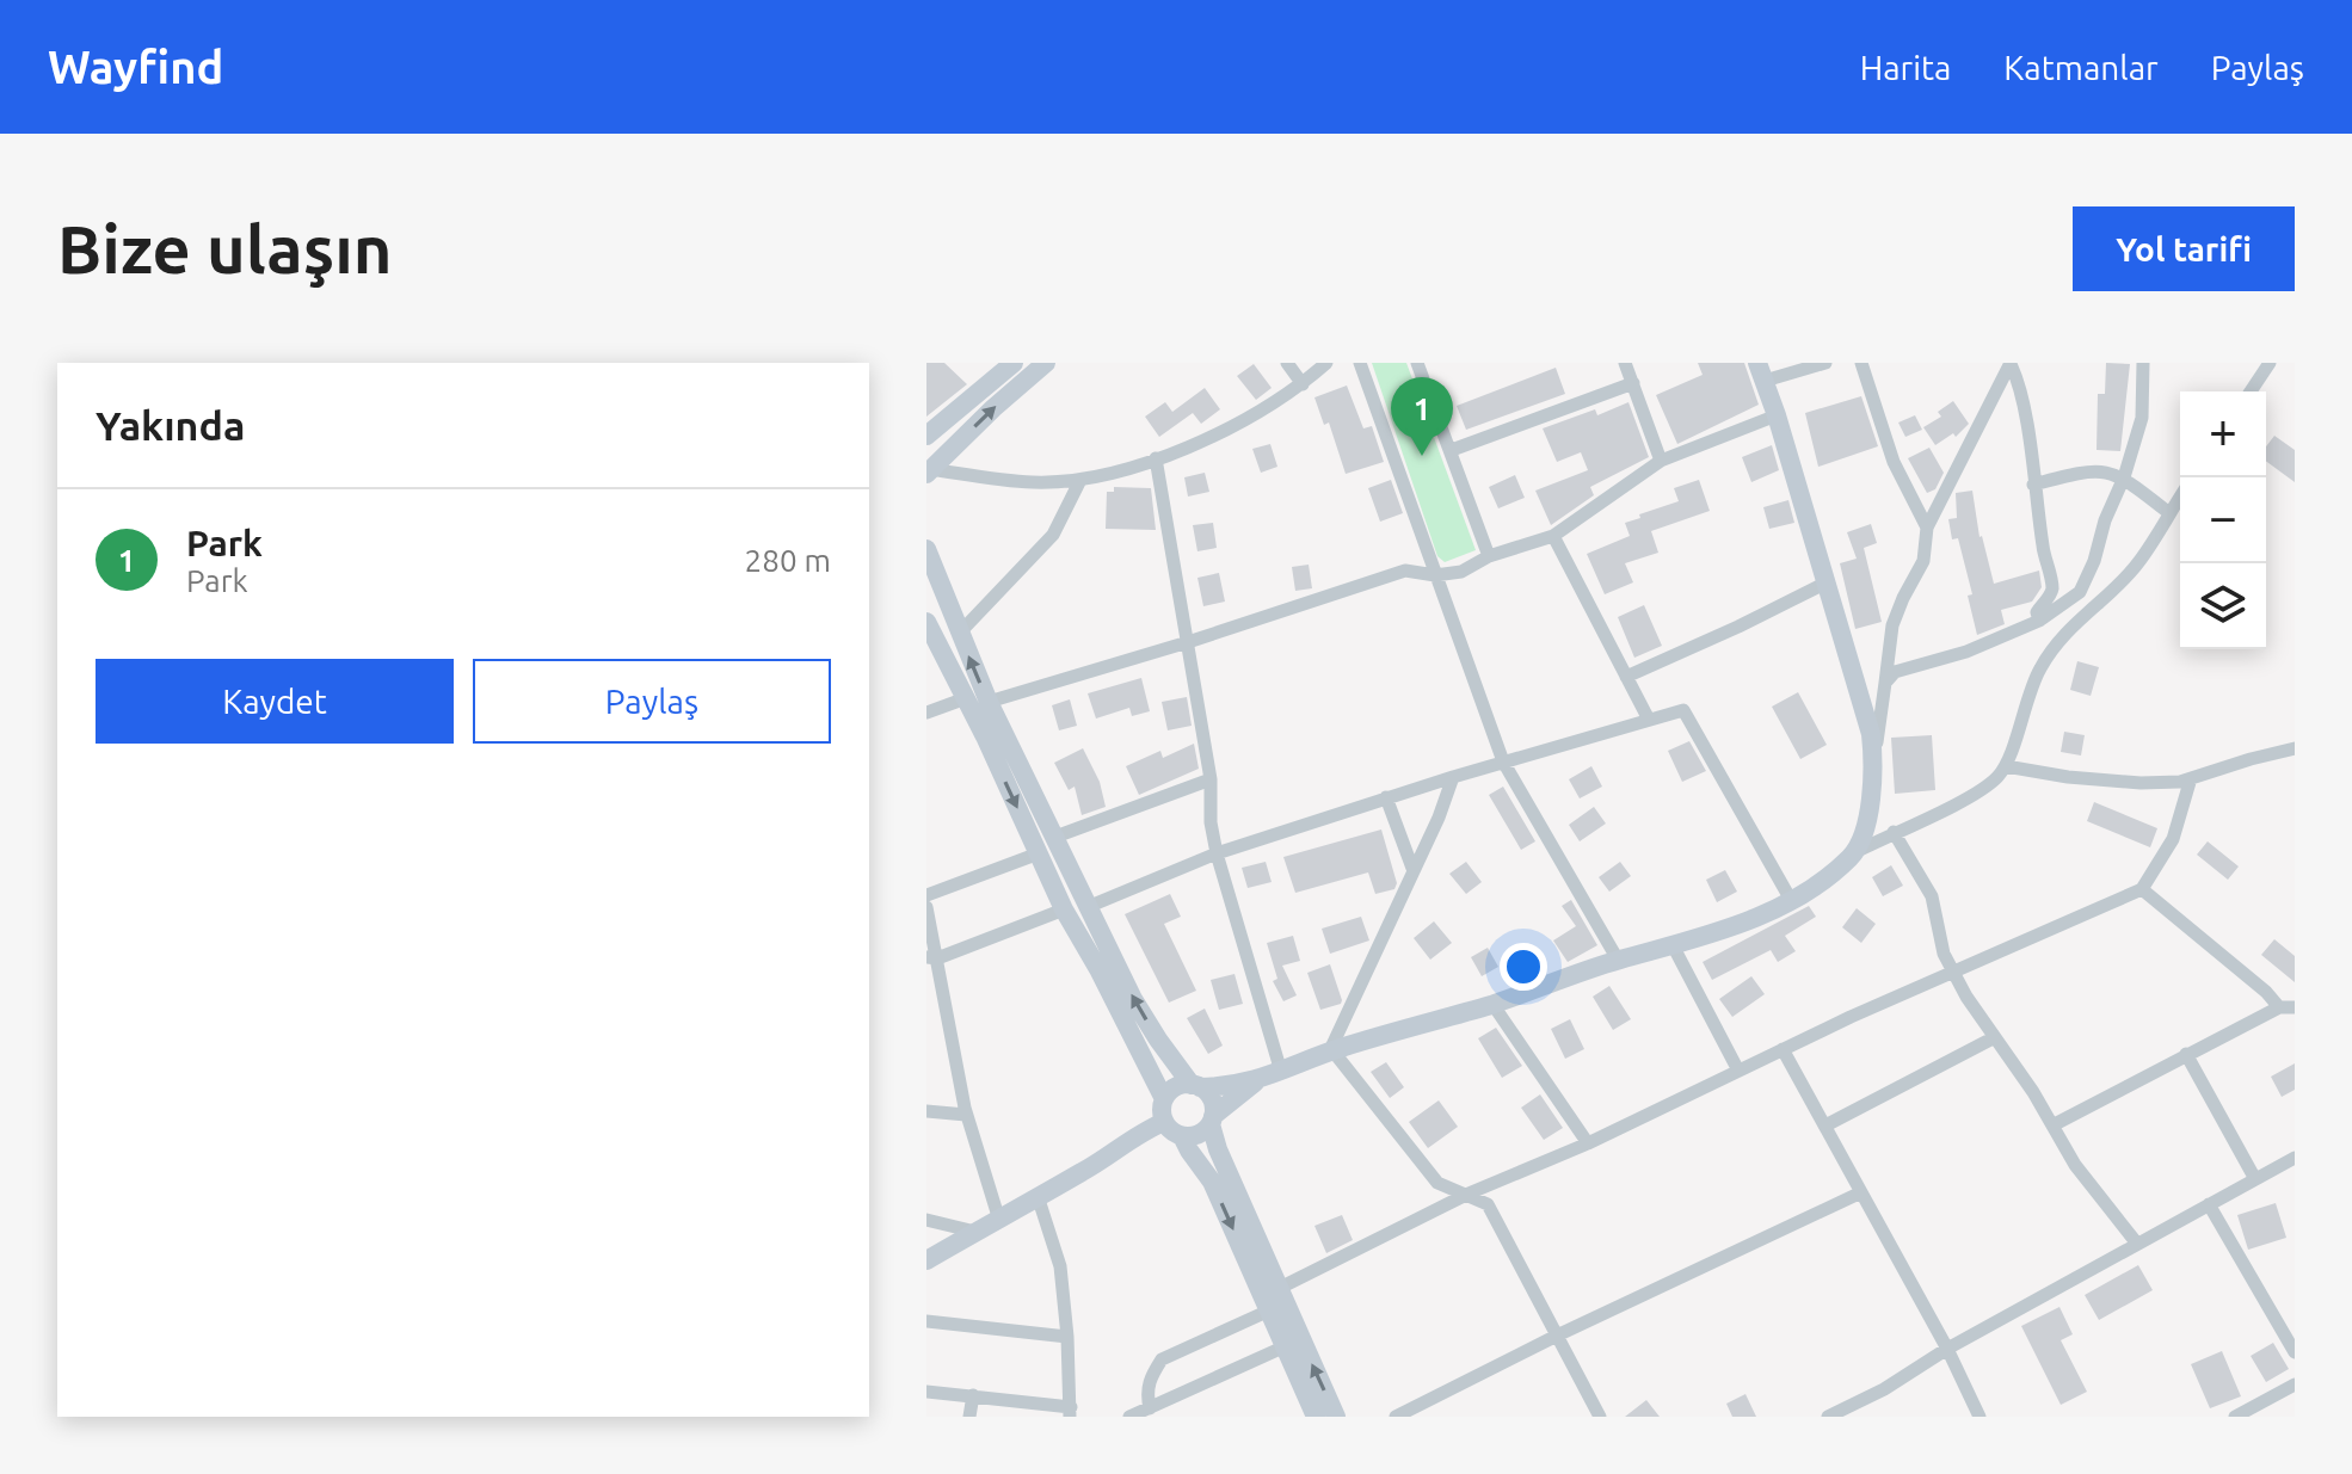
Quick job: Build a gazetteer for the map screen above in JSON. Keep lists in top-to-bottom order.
{
  "page": {
    "header": "Wayfind",
    "nav": ["Harita", "Katmanlar", "Paylaş"],
    "buttons": [
      "Yol tarifi",
      ["Kaydet", "Paylaş"]
    ],
    "title": "Bize ulaşın",
    "heading": "Yakında",
    "pins": "1",
    "map_buttons": ["+", "−"],
    "list": [
      {
        "mark": "1",
        "name": "Park",
        "note": "Park",
        "value": "280 m"
      }
    ]
  }
}
